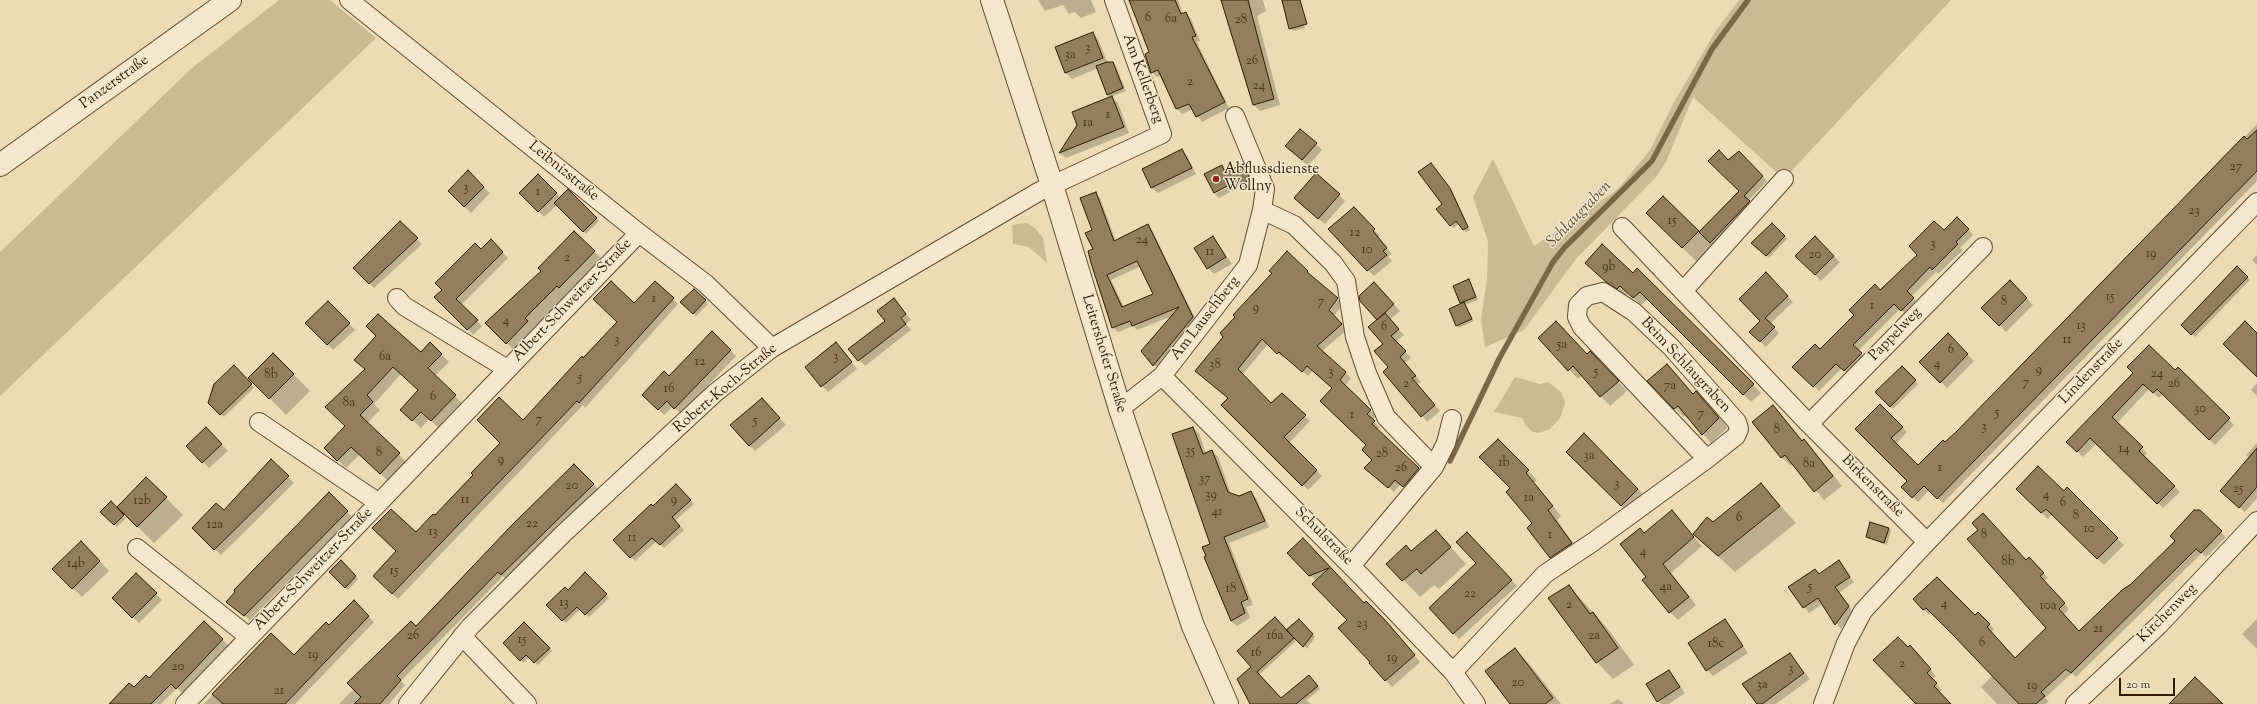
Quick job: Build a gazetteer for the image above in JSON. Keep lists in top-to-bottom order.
{
  "streets": {
    "street": [
      "Am Kellerberg",
      "Panzerstraße",
      "Leibnizstraße",
      "Albert-Schweitzer-Straße",
      "Am Lauschberg",
      "Pappelweg",
      "Leitershofer Straße",
      "Beim Schlaugraben",
      "Lindenstraße",
      "Robert-Koch-Straße",
      "Birkenstraße",
      "Schulstraße",
      "Kirchenweg"
    ]
  },
  "crossings": [
    ["Am Kellerberg", "Leitershofer Straße"],
    ["Am Kellerberg", "Robert-Koch-Straße"],
    ["Leibnizstraße", "Albert-Schweitzer-Straße"],
    ["Leibnizstraße", "Robert-Koch-Straße"],
    ["Am Lauschberg", "Leitershofer Straße"],
    ["Am Lauschberg", "Schulstraße"],
    ["Pappelweg", "Birkenstraße"],
    ["Leitershofer Straße", "Robert-Koch-Straße"],
    ["Beim Schlaugraben", "Schulstraße"],
    ["Lindenstraße", "Birkenstraße"]
  ],
  "water": ["Schlaugraben"],
  "places": ["Abflussdienste Wollny"],
  "house_numbers": [
    "6",
    "6a",
    "28",
    "3",
    "3a",
    "26",
    "2",
    "24",
    "1",
    "1a",
    "27",
    "3",
    "1",
    "23",
    "15",
    "12",
    "24",
    "3",
    "10",
    "11",
    "19",
    "20",
    "2",
    "9b",
    "15",
    "1",
    "7",
    "8",
    "1",
    "9",
    "4",
    "13",
    "6",
    "3",
    "11",
    "5a",
    "6",
    "6a",
    "3",
    "12",
    "4",
    "38",
    "9",
    "3",
    "5",
    "24",
    "8b",
    "5",
    "7",
    "2",
    "26",
    "7a",
    "16",
    "6",
    "8a",
    "30",
    "5",
    "7",
    "1",
    "7",
    "5",
    "3",
    "8",
    "14",
    "35",
    "8",
    "28",
    "3a",
    "9",
    "1b",
    "8a",
    "26",
    "1",
    "37",
    "3",
    "20",
    "25",
    "39",
    "4",
    "1a",
    "11",
    "9",
    "12b",
    "6",
    "41",
    "8",
    "6",
    "22",
    "12a",
    "10",
    "13",
    "1",
    "8",
    "11",
    "4",
    "8b",
    "14b",
    "15",
    "4a",
    "5",
    "18",
    "22",
    "13",
    "4",
    "2",
    "10a",
    "23",
    "21",
    "26",
    "16a",
    "2a",
    "15",
    "6",
    "18c",
    "16",
    "19",
    "19",
    "2",
    "20",
    "3",
    "20",
    "3a",
    "19",
    "21"
  ],
  "scale_bar": "20 m"
}
